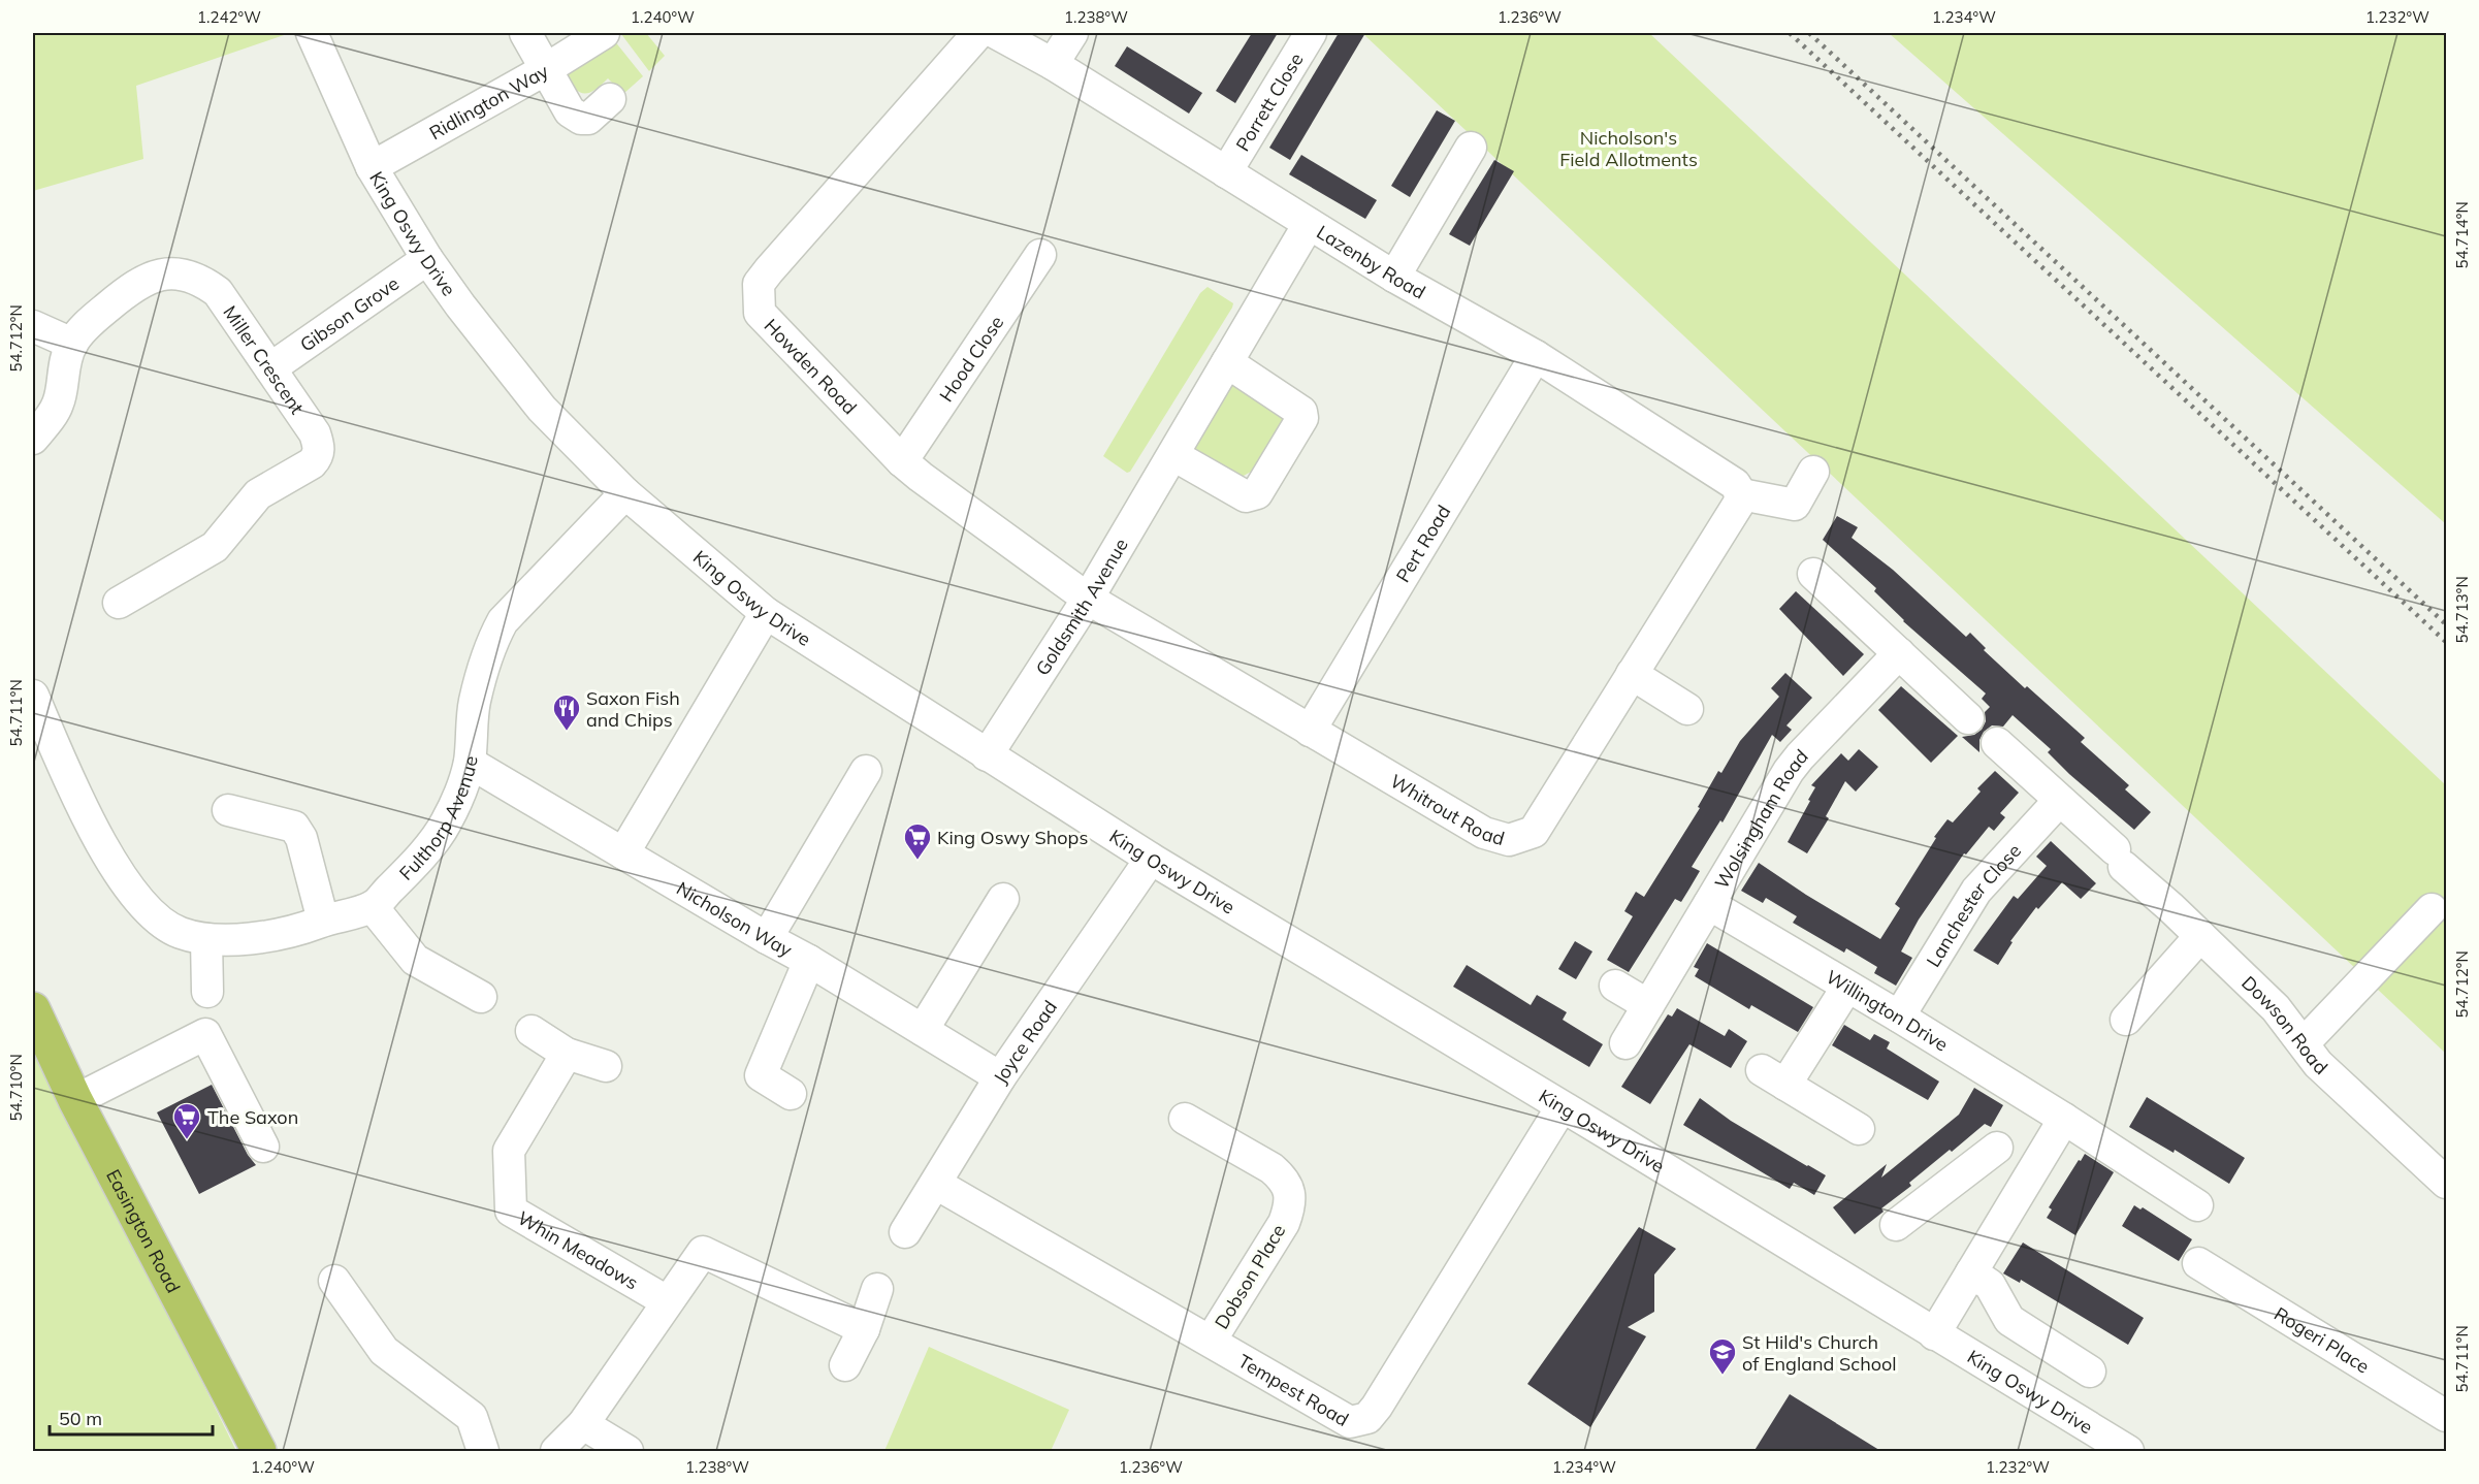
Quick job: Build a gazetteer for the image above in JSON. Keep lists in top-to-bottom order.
{
  "streets": {
    "main road": ["Easington Road"],
    "street": [
      "Ridlington Way",
      "Porrett Close",
      "King Oswy Drive",
      "Lazenby Road",
      "Gibson Grove",
      "Hood Close",
      "Miller Crescent",
      "Howden Road",
      "Pert Road",
      "Goldsmith Avenue",
      "Whitrout Road",
      "Fulthorp Avenue",
      "Wolsingham Road",
      "Lanchester Close",
      "Nicholson Way",
      "Willington Drive",
      "Dowson Road",
      "Joyce Road",
      "Whin Meadows",
      "Dobson Place",
      "Rogeri Place",
      "Tempest Road"
    ]
  },
  "crossings": [
    ["Ridlington Way", "King Oswy Drive"],
    ["Porrett Close", "Lazenby Road"],
    ["King Oswy Drive", "Gibson Grove"],
    ["King Oswy Drive", "Goldsmith Avenue"],
    ["King Oswy Drive", "Fulthorp Avenue"],
    ["King Oswy Drive", "Joyce Road"],
    ["King Oswy Drive", "Tempest Road"],
    ["Lazenby Road", "Pert Road"],
    ["Lazenby Road", "Goldsmith Avenue"],
    ["Lazenby Road", "Whitrout Road"],
    ["Gibson Grove", "Miller Crescent"],
    ["Hood Close", "Howden Road"],
    ["Howden Road", "Goldsmith Avenue"],
    ["Howden Road", "Whitrout Road"],
    ["Pert Road", "Whitrout Road"],
    ["Goldsmith Avenue", "Whitrout Road"],
    ["Fulthorp Avenue", "Nicholson Way"],
    ["Wolsingham Road", "Willington Drive"],
    ["Lanchester Close", "Willington Drive"],
    ["Lanchester Close", "Dowson Road"],
    ["Nicholson Way", "Joyce Road"],
    ["Joyce Road", "Tempest Road"],
    ["Dobson Place", "Tempest Road"]
  ],
  "parks": ["Nicholson's Field Allotments"],
  "places": {
    "restaurant": ["Saxon Fish and Chips"],
    "supermarket": ["King Oswy Shops", "The Saxon"],
    "school or university": ["St Hild's Church of England School"]
  },
  "scale_bar": "50 m",
  "coordinates": [
    "1.242°W",
    "1.240°W",
    "1.238°W",
    "1.236°W",
    "1.234°W",
    "1.232°W",
    "54.714°N",
    "54.712°N",
    "54.713°N",
    "54.711°N",
    "54.710°N"
  ]
}
